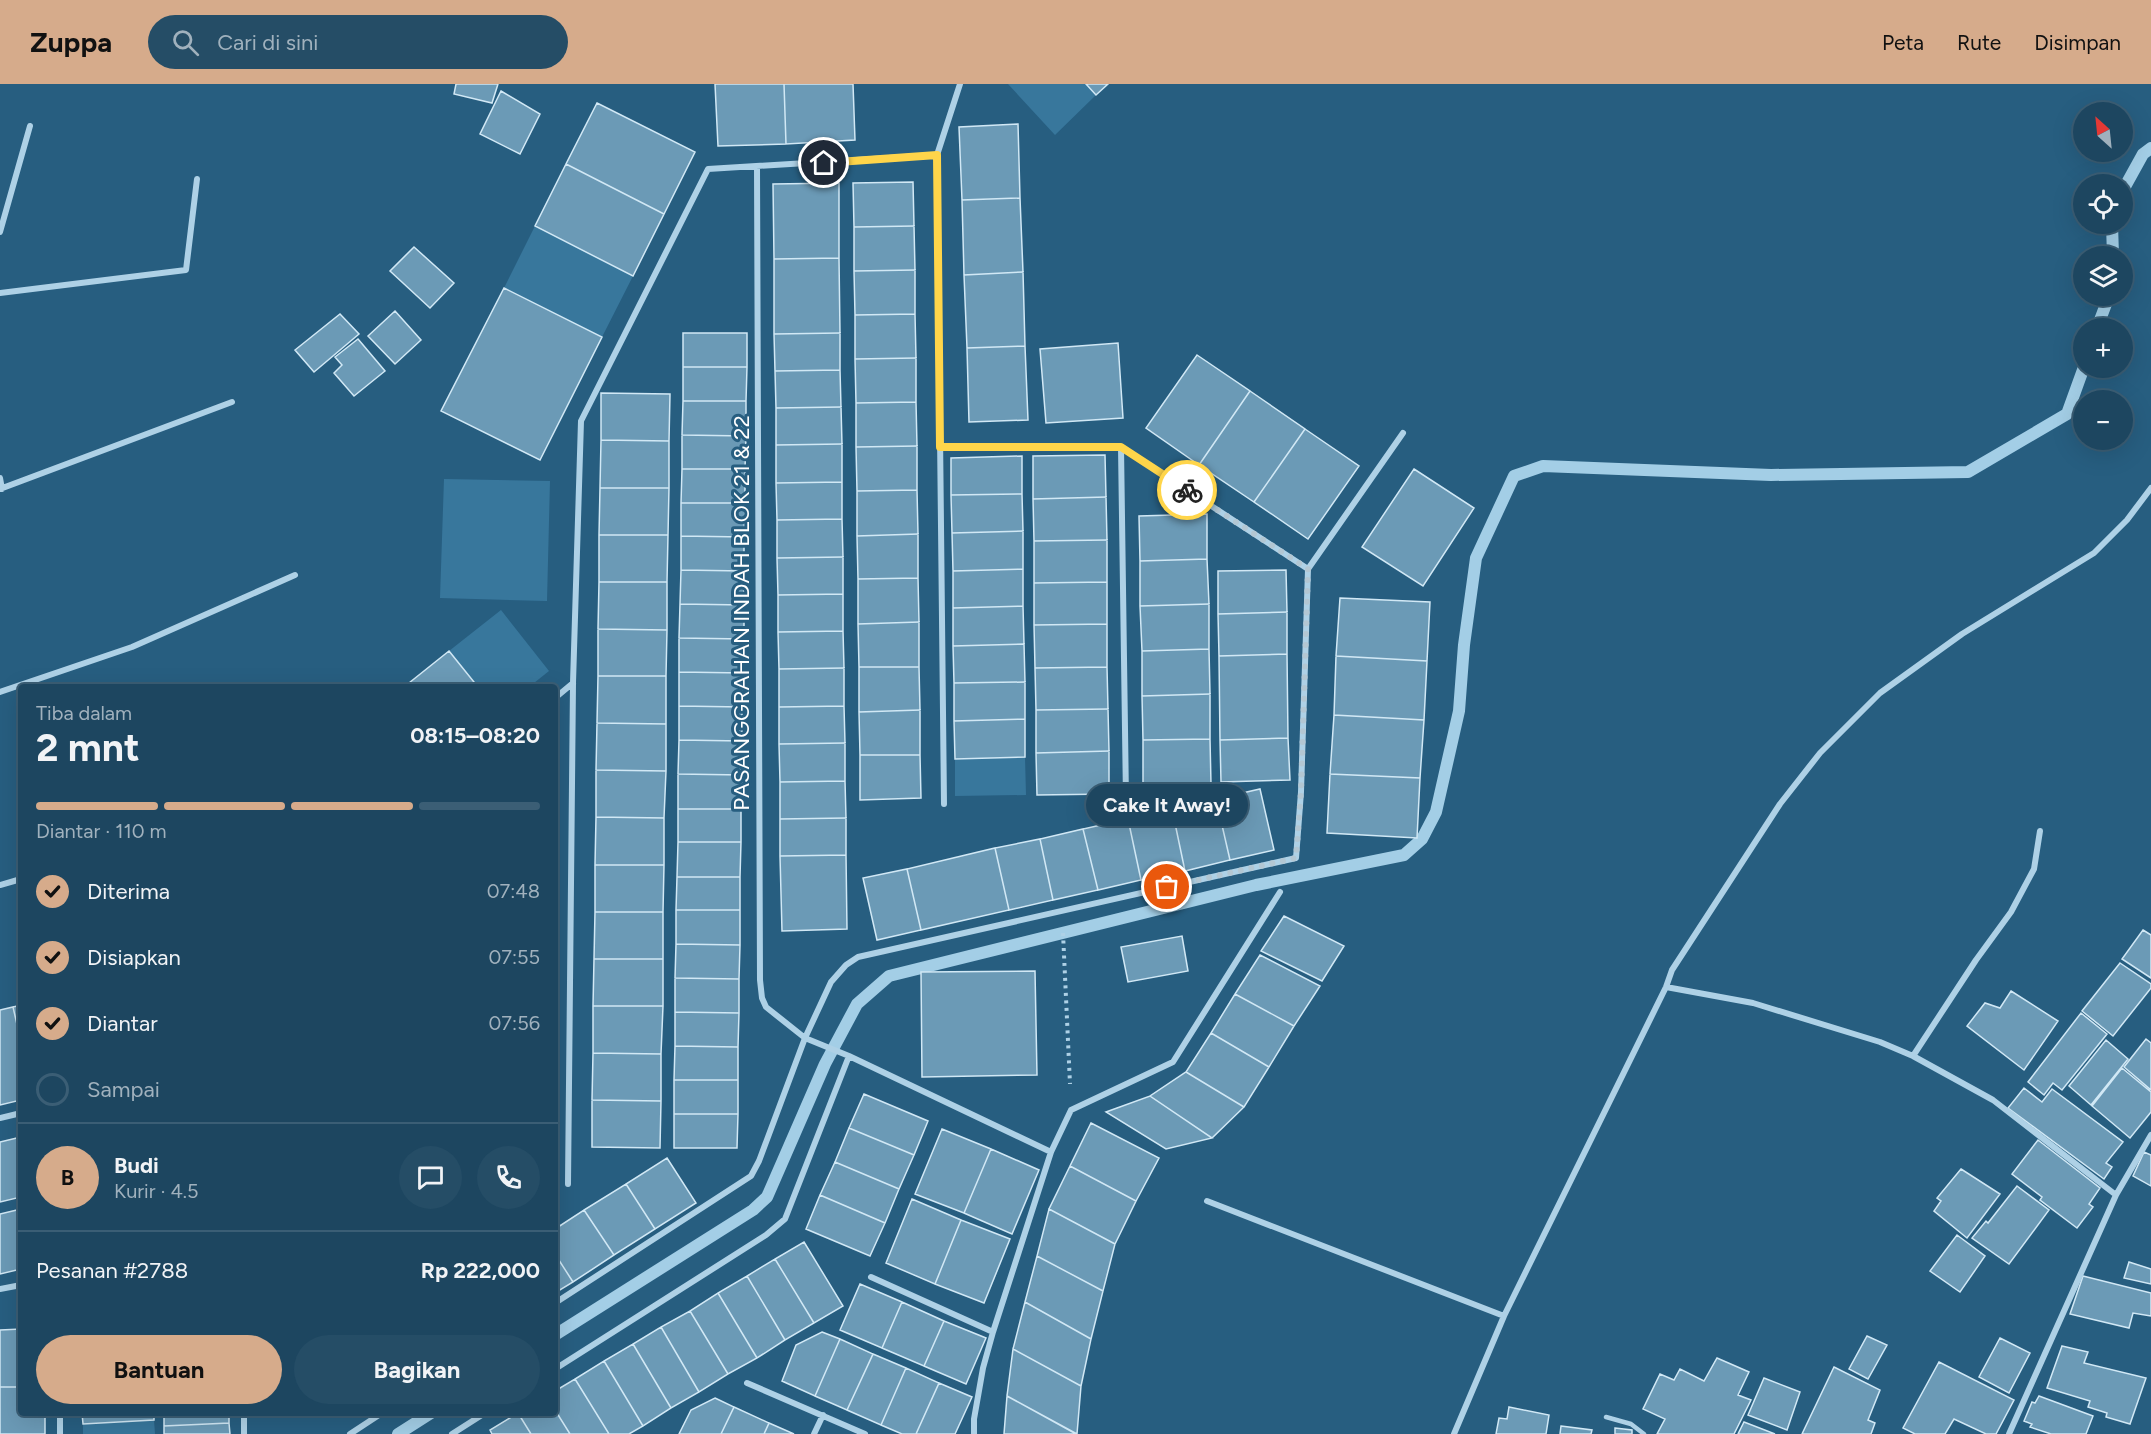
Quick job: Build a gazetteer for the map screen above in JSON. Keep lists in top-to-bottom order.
{
  "streets": {
    "street": ["PASANGGRAHAN INDAH BLOK 21 & 22"]
  },
  "places": ["Cake It Away!"],
  "north": "top left",
  "page": {
    "header": "Zuppa",
    "search": "Cari di sini",
    "nav": ["Peta", "Rute", "Disimpan"],
    "map_buttons": ["+", "−"],
    "heading": ["2 mnt", "Tiba dalam", "08:15–08:20"],
    "panel": [
      "Budi",
      "Kurir · 4.5",
      "Pesanan #2788",
      "Rp 222,000"
    ],
    "bubble": "Cake It Away!",
    "bar": "Diantar · 110 m",
    "list": [
      ["Diterima", "07:48"],
      ["Disiapkan", "07:55"],
      ["Diantar", "07:56"],
      "Sampai"
    ],
    "round": "B",
    "buttons": ["Bantuan", "Bagikan"]
  }
}
